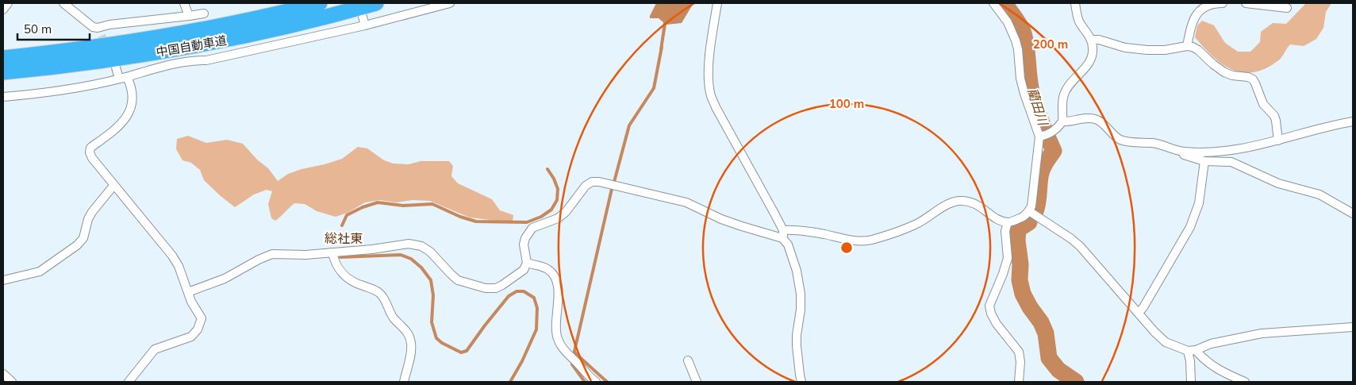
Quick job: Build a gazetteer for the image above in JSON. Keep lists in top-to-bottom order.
{
  "streets": {
    "highway": ["中国自動車道"]
  },
  "districts": ["総社東"],
  "water": ["藺田川"],
  "scale_bar": "50 m",
  "rings": ["200 m", "100 m"]
}
